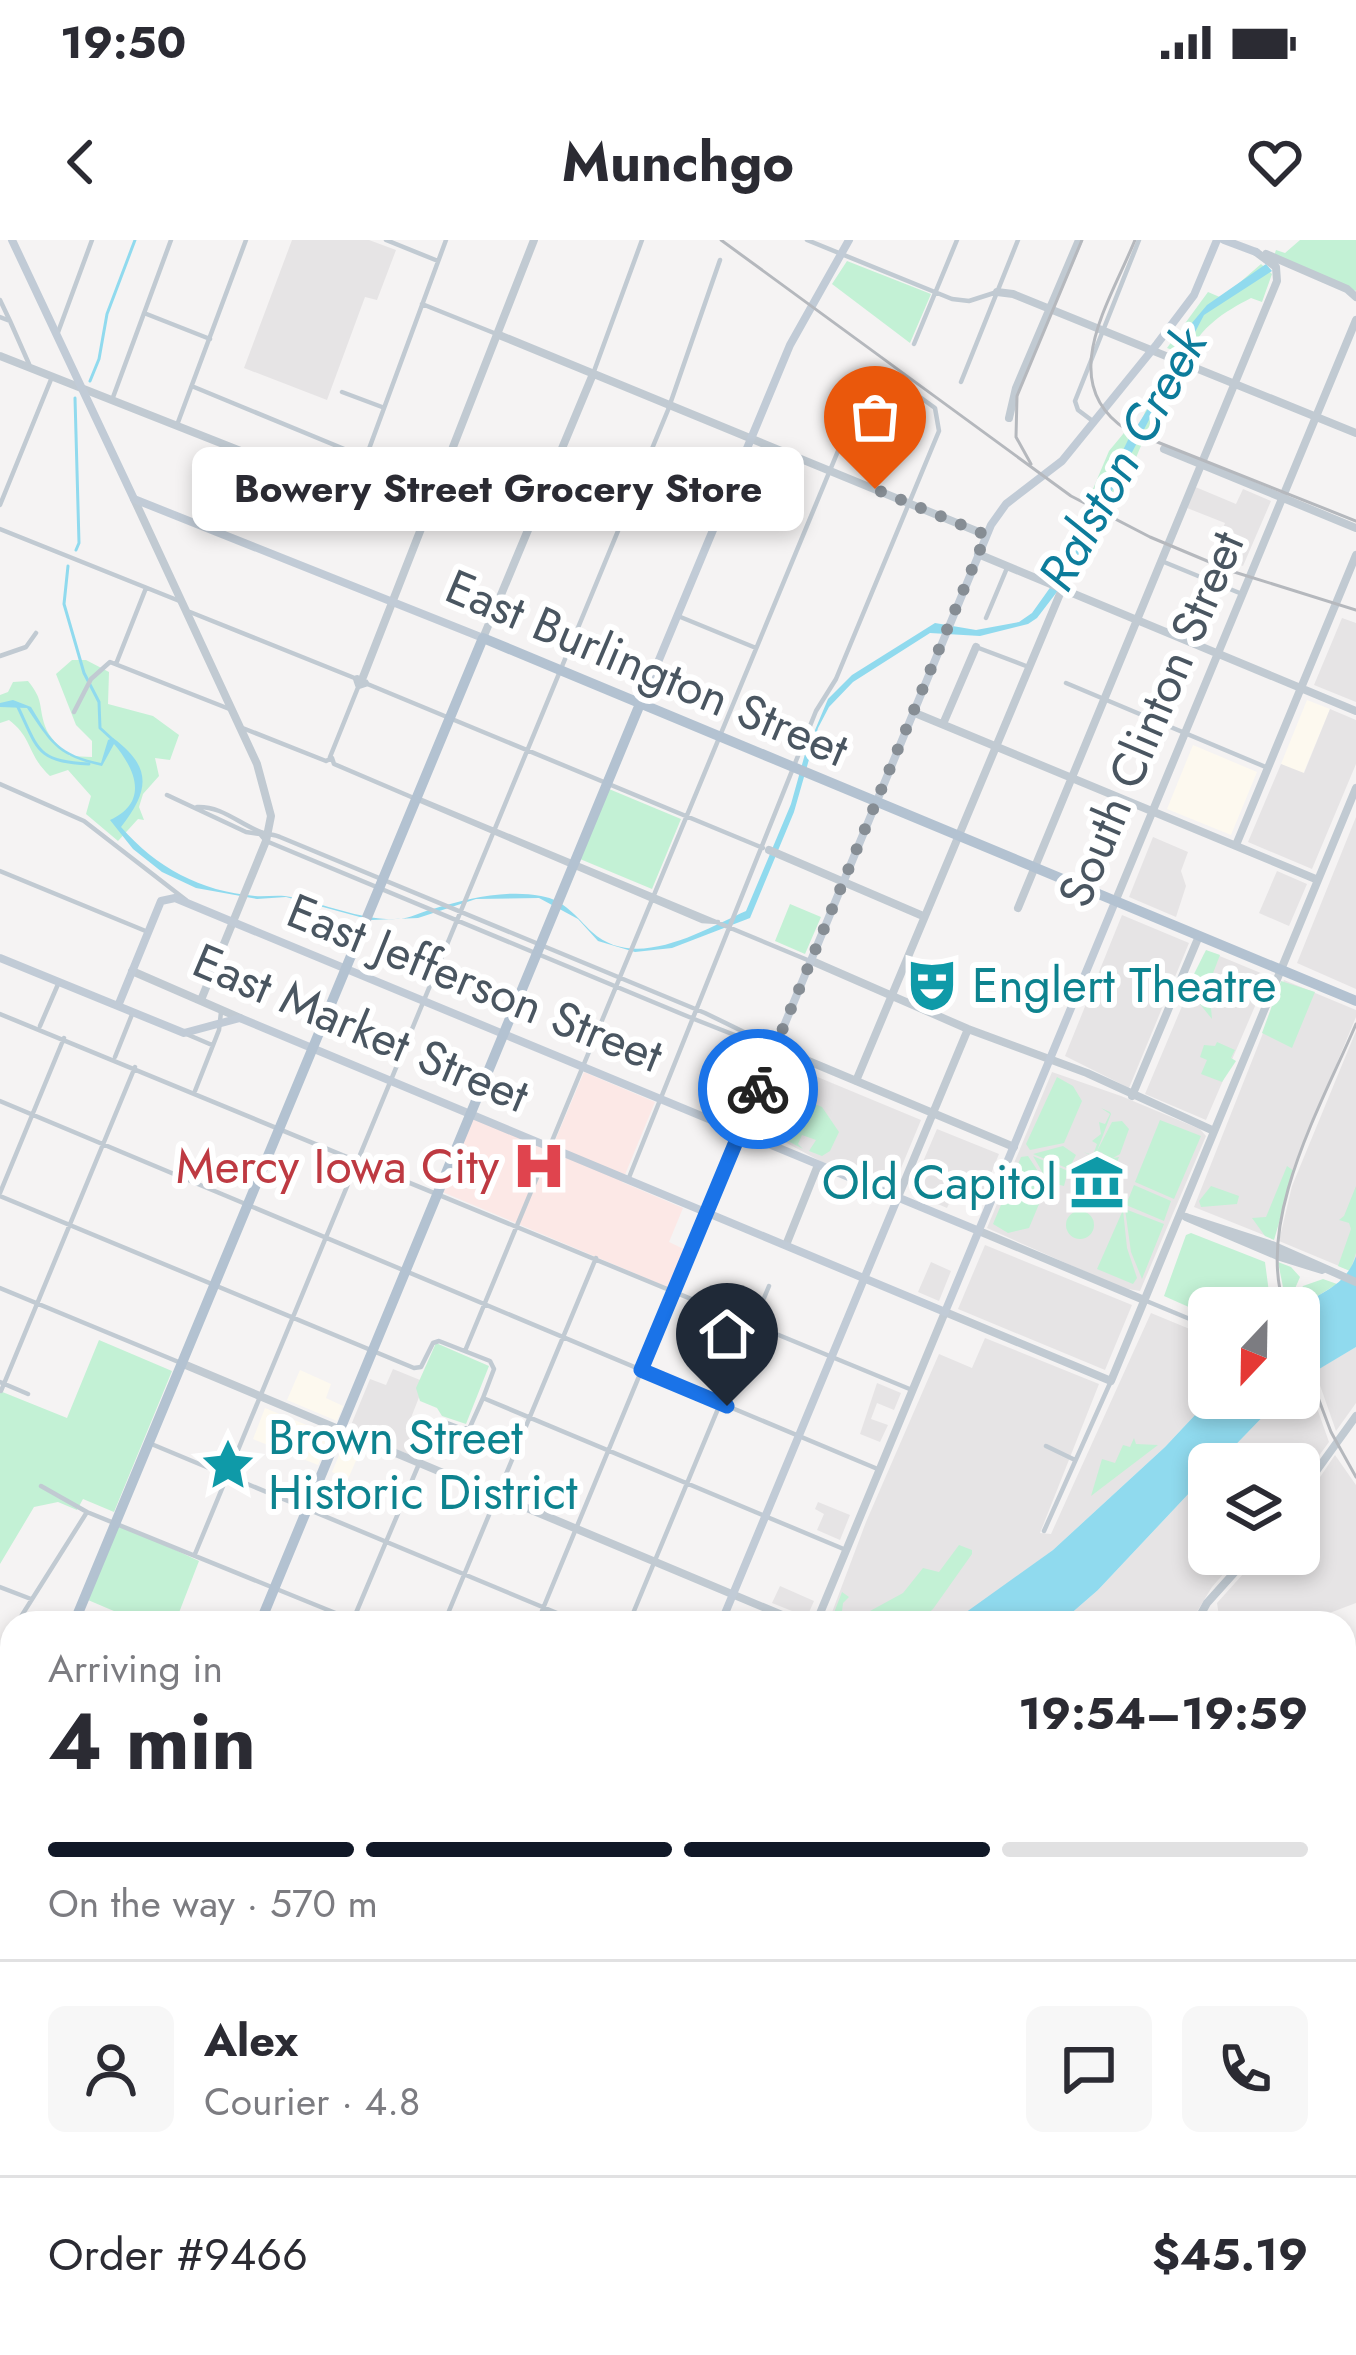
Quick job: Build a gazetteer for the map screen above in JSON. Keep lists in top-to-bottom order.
{
  "streets": {
    "main road": [
      "East Burlington Street",
      "South Clinton Street",
      "East Jefferson Street",
      "East Market Street"
    ]
  },
  "crossings": [
    ["East Burlington Street", "South Clinton Street"],
    ["South Clinton Street", "East Jefferson Street"],
    ["South Clinton Street", "East Market Street"]
  ],
  "water": ["Ralston Creek"],
  "places": {
    "other": ["Bowery Street Grocery Store"],
    "theatre": ["Englert Theatre"],
    "hospital": ["Mercy Iowa City"],
    "museum": ["Old Capitol"],
    "place": ["Brown Street Historic District"]
  },
  "north": "bottom",
  "page": {
    "status": "19:50",
    "header": "Munchgo",
    "bubble": "Bowery Street Grocery Store",
    "heading": ["4 min", "Arriving in", "19:54–19:59"],
    "panel": [
      "Alex",
      "Courier · 4.8",
      "Order #9466",
      "$45.19"
    ],
    "bar": "On the way · 570 m"
  }
}
